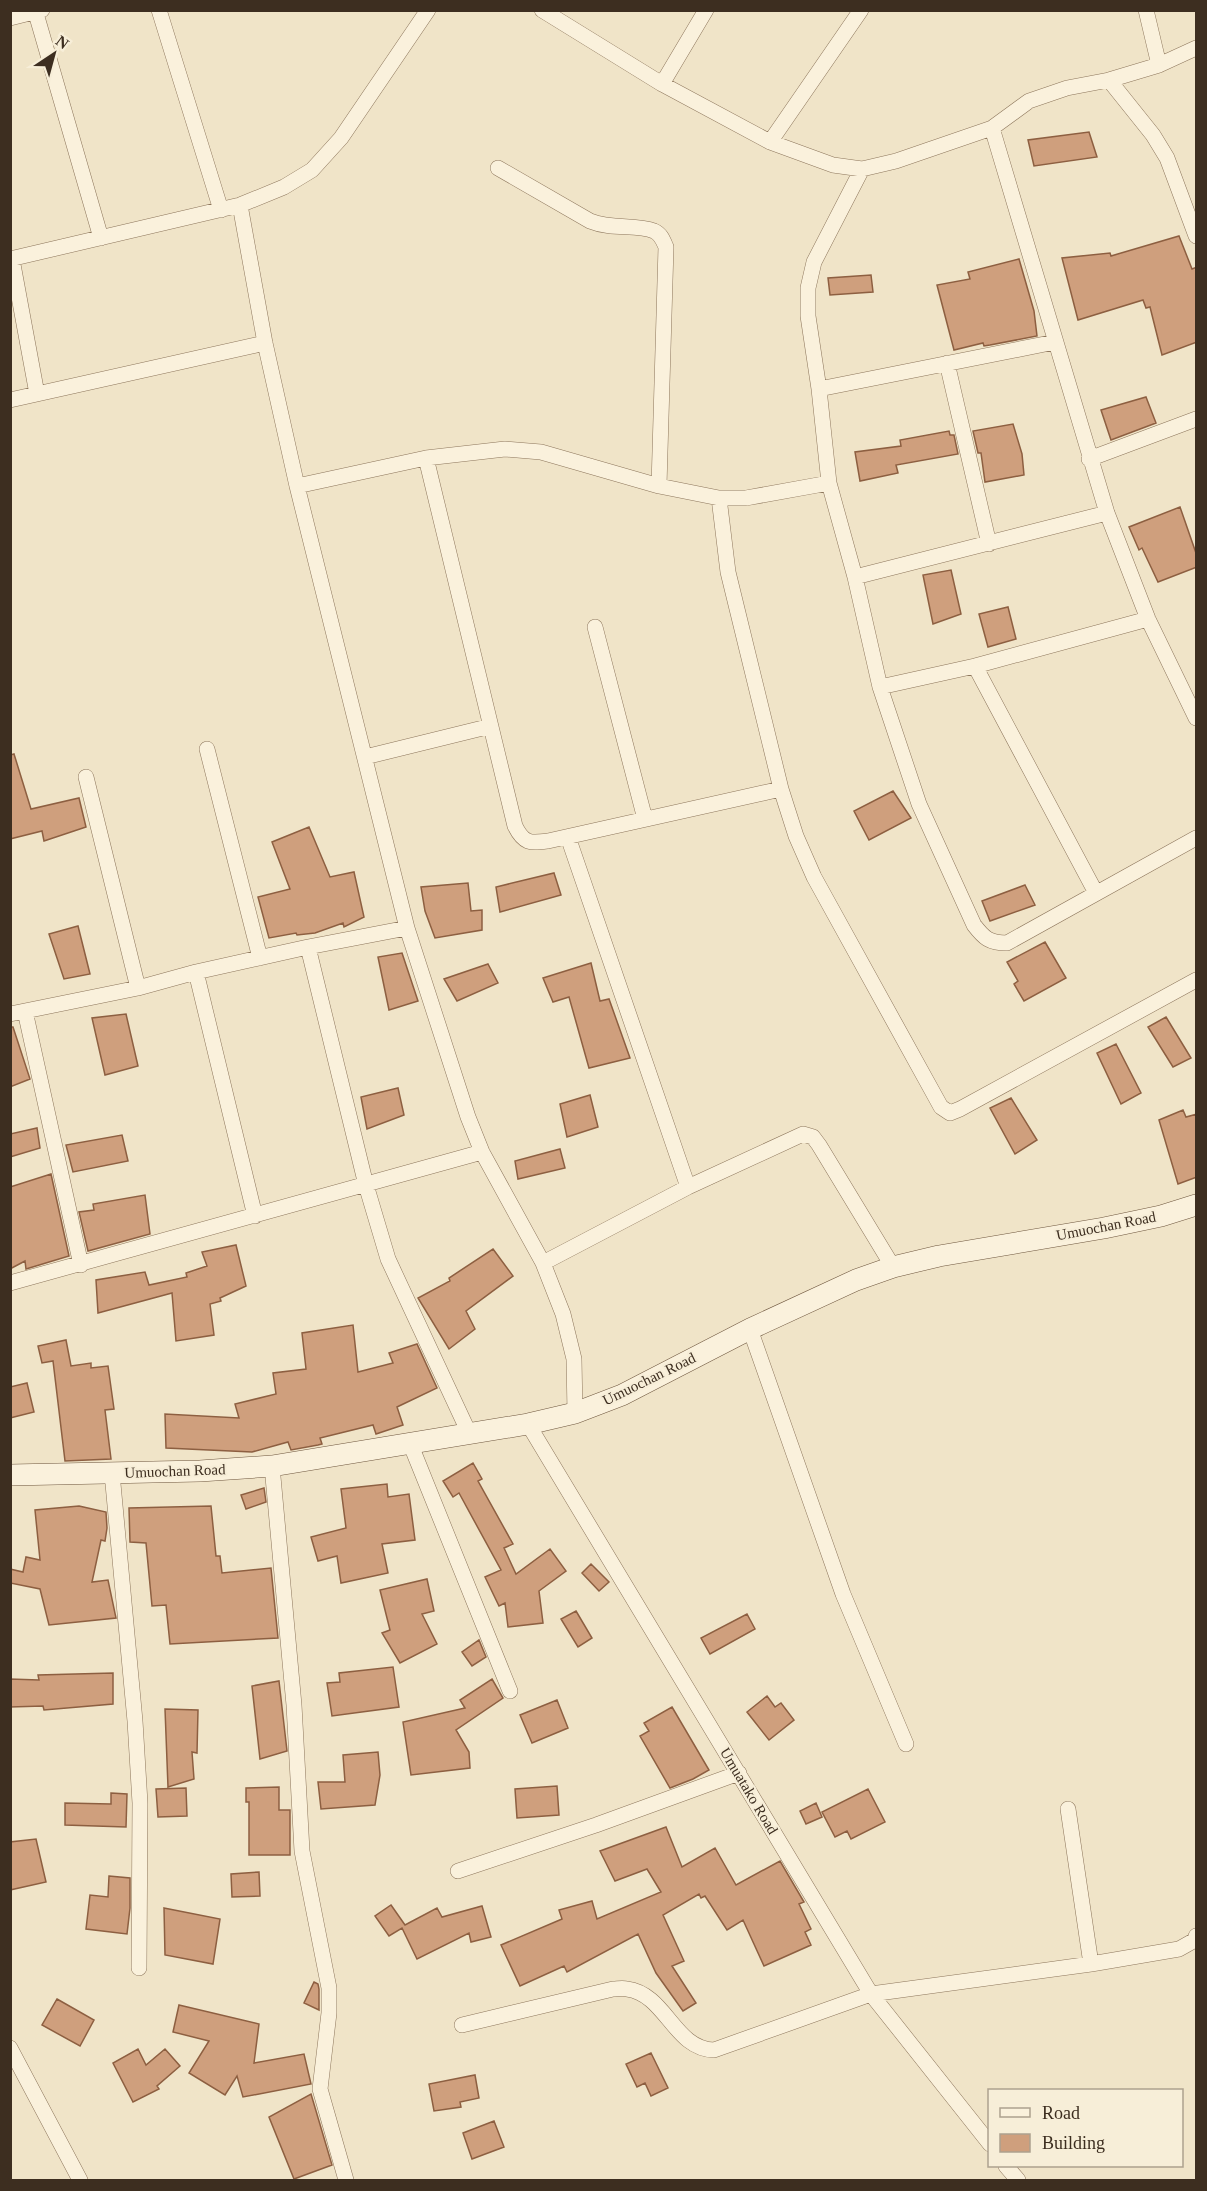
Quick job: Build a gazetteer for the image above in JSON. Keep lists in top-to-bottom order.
{
  "streets": {
    "street": ["Umuochan Road", "Umuatako Road"]
  },
  "crossings": [
    ["Umuochan Road", "Umuatako Road"]
  ],
  "legend": ["Road", "Building"],
  "north": "top right"
}
